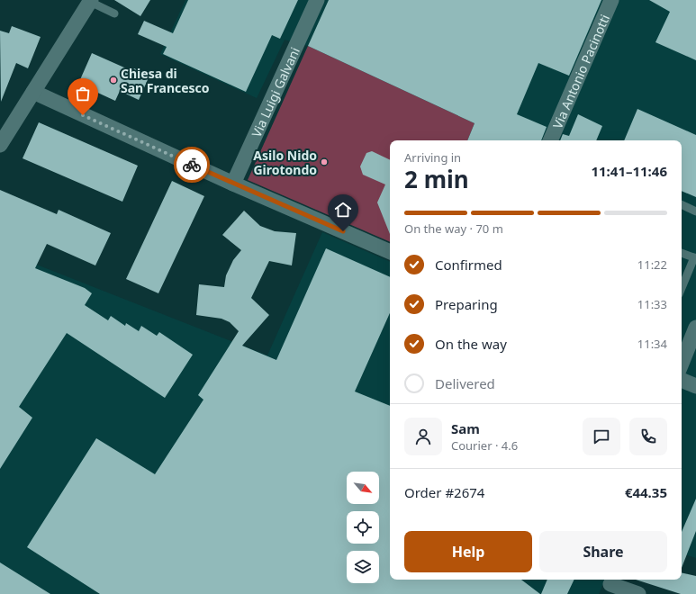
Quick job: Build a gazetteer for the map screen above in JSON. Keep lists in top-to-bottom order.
{
  "streets": {
    "street": ["Via Antonio Pacinotti", "Via Luigi Galvani"]
  },
  "places": ["Chiesa di San Francesco", "Asilo Nido Girotondo"],
  "north": "bottom right",
  "page": {
    "heading": ["2 min", "Arriving in", "11:41–11:46"],
    "panel": [
      "Sam",
      "Courier · 4.6",
      "Order #2674",
      "€44.35"
    ],
    "bar": "On the way · 70 m",
    "list": [
      ["Confirmed", "11:22"],
      ["Preparing", "11:33"],
      ["On the way", "11:34"],
      "Delivered"
    ],
    "buttons": ["Help", "Share"]
  }
}
